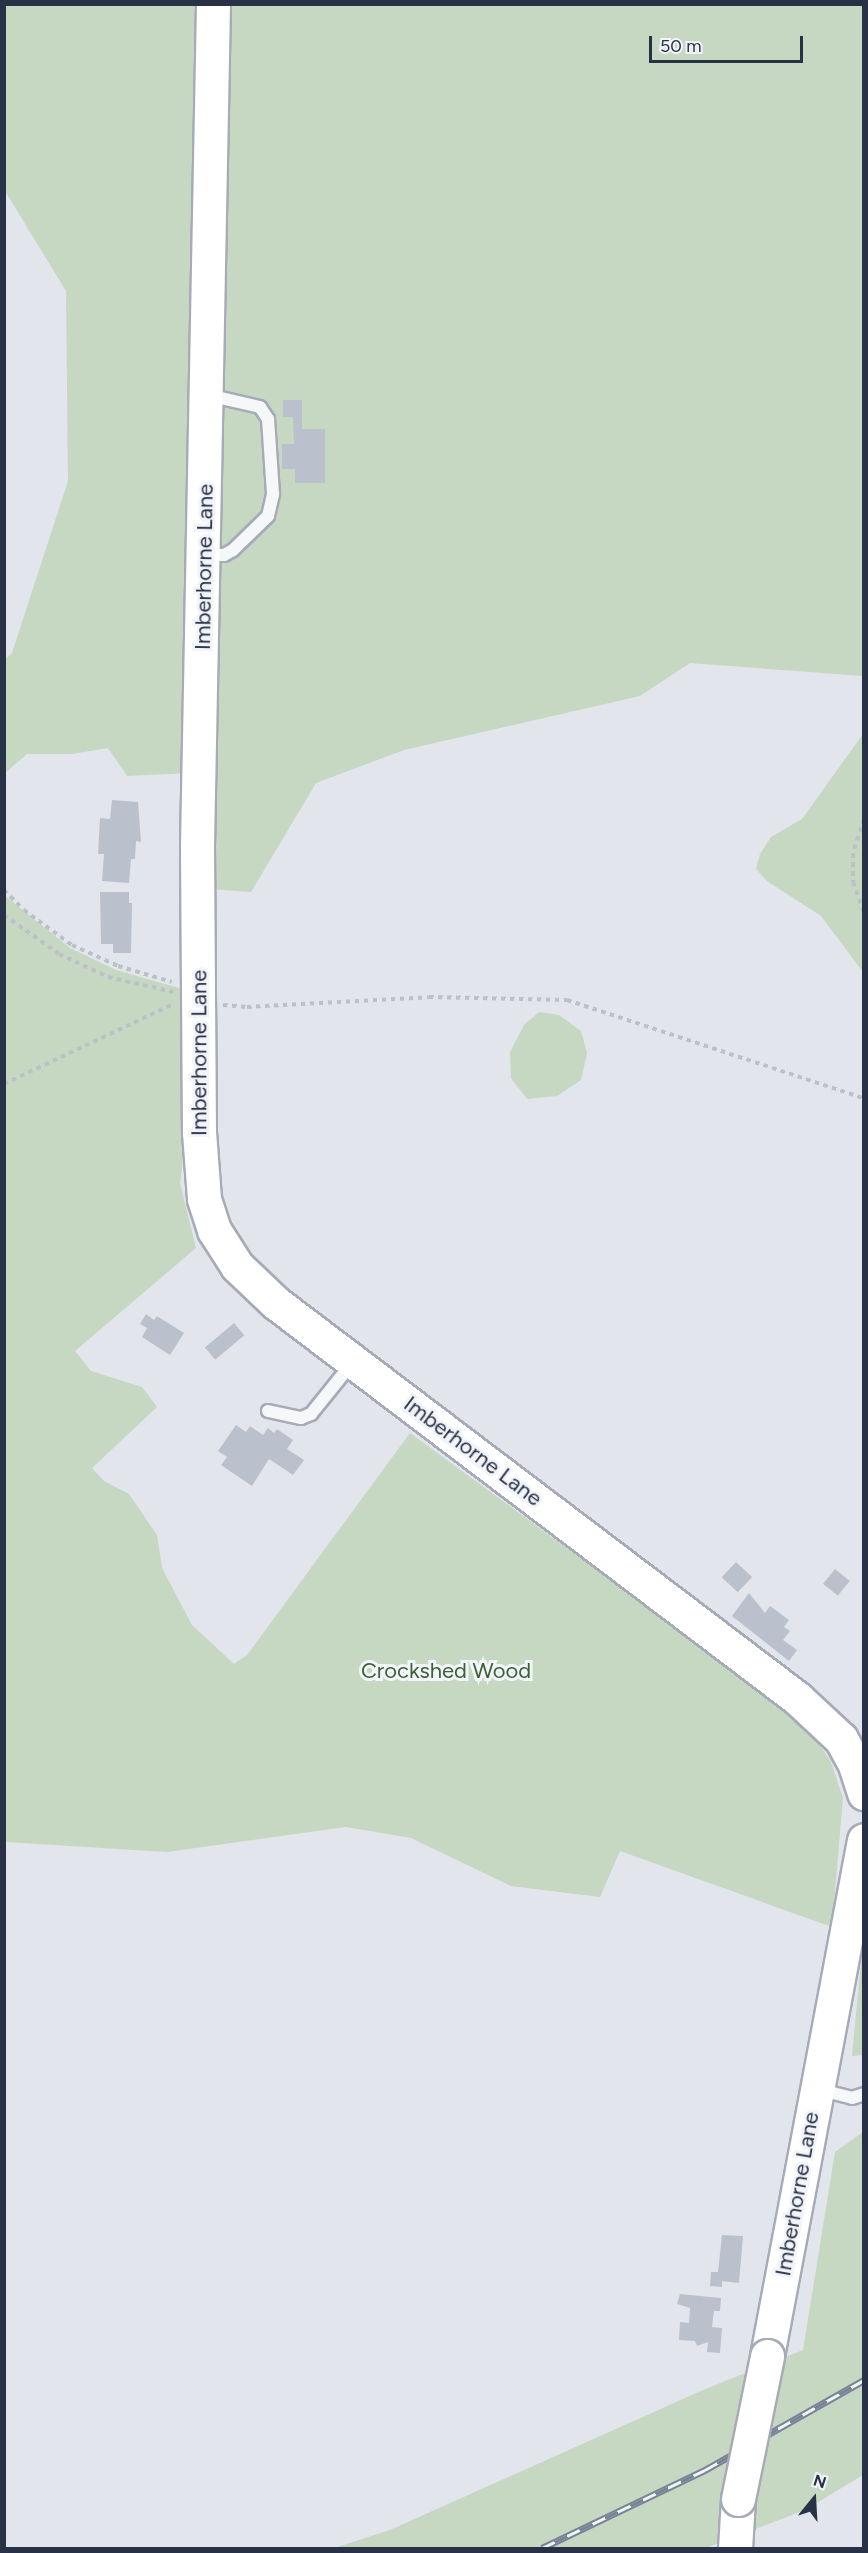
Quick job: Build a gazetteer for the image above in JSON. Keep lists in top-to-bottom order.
{
  "streets": {
    "street": ["Imberhorne Lane"]
  },
  "parks": ["Crockshed Wood"],
  "scale_bar": "50 m",
  "north": "top"
}
